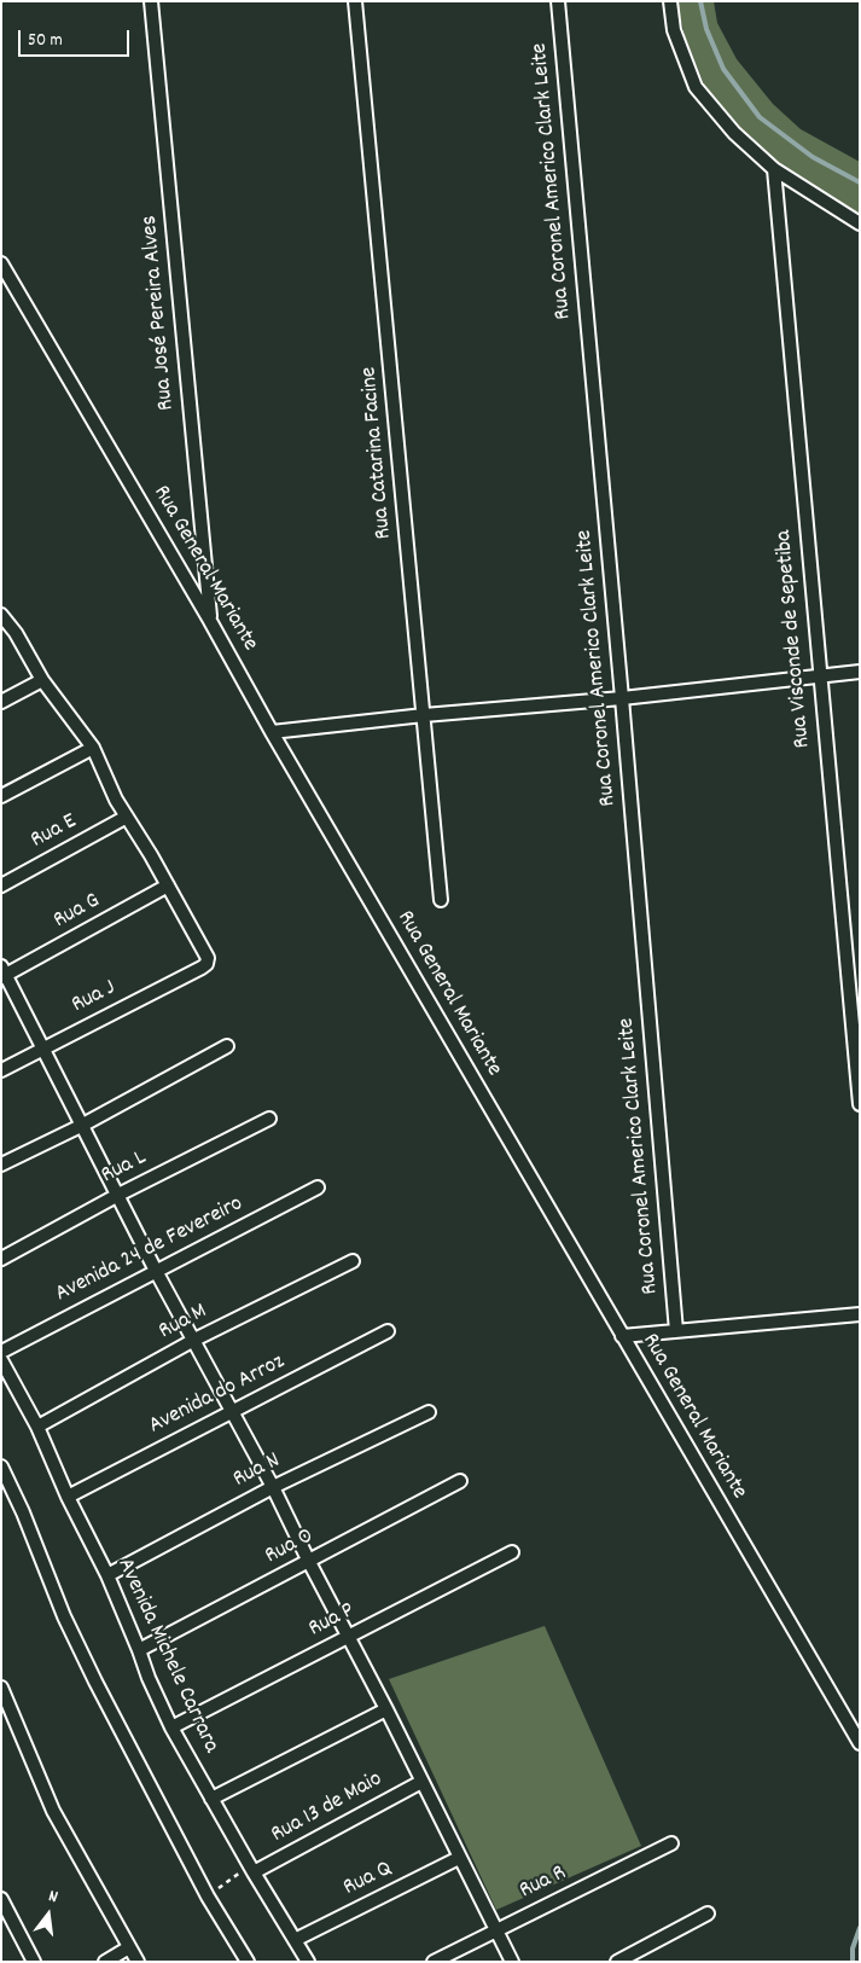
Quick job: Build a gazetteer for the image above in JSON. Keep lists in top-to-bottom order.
{
  "streets": {
    "street": [
      "Rua Coronel Americo Clark Leite",
      "Rua José Pereira Alves",
      "Rua Catarina Facine",
      "Rua General Mariante",
      "Rua Visconde de Sepetiba",
      "Rua E",
      "Rua G",
      "Rua J",
      "Rua L",
      "Avenida 24 de Fevereiro",
      "Rua M",
      "Avenida do Arroz",
      "Rua N",
      "Rua O",
      "Rua P",
      "Avenida Michele Carrara",
      "Rua 13 de Maio",
      "Rua Q",
      "Rua R"
    ]
  },
  "crossings": [
    ["Rua José Pereira Alves", "Rua General Mariante"],
    ["Rua G", "Rua J"],
    ["Rua M", "Avenida Michele Carrara"],
    ["Avenida do Arroz", "Avenida Michele Carrara"],
    ["Rua N", "Avenida Michele Carrara"],
    ["Rua O", "Avenida Michele Carrara"],
    ["Rua P", "Avenida Michele Carrara"],
    ["Avenida Michele Carrara", "Rua 13 de Maio"],
    ["Avenida Michele Carrara", "Rua Q"]
  ],
  "scale_bar": "50 m",
  "north": "top"
}
